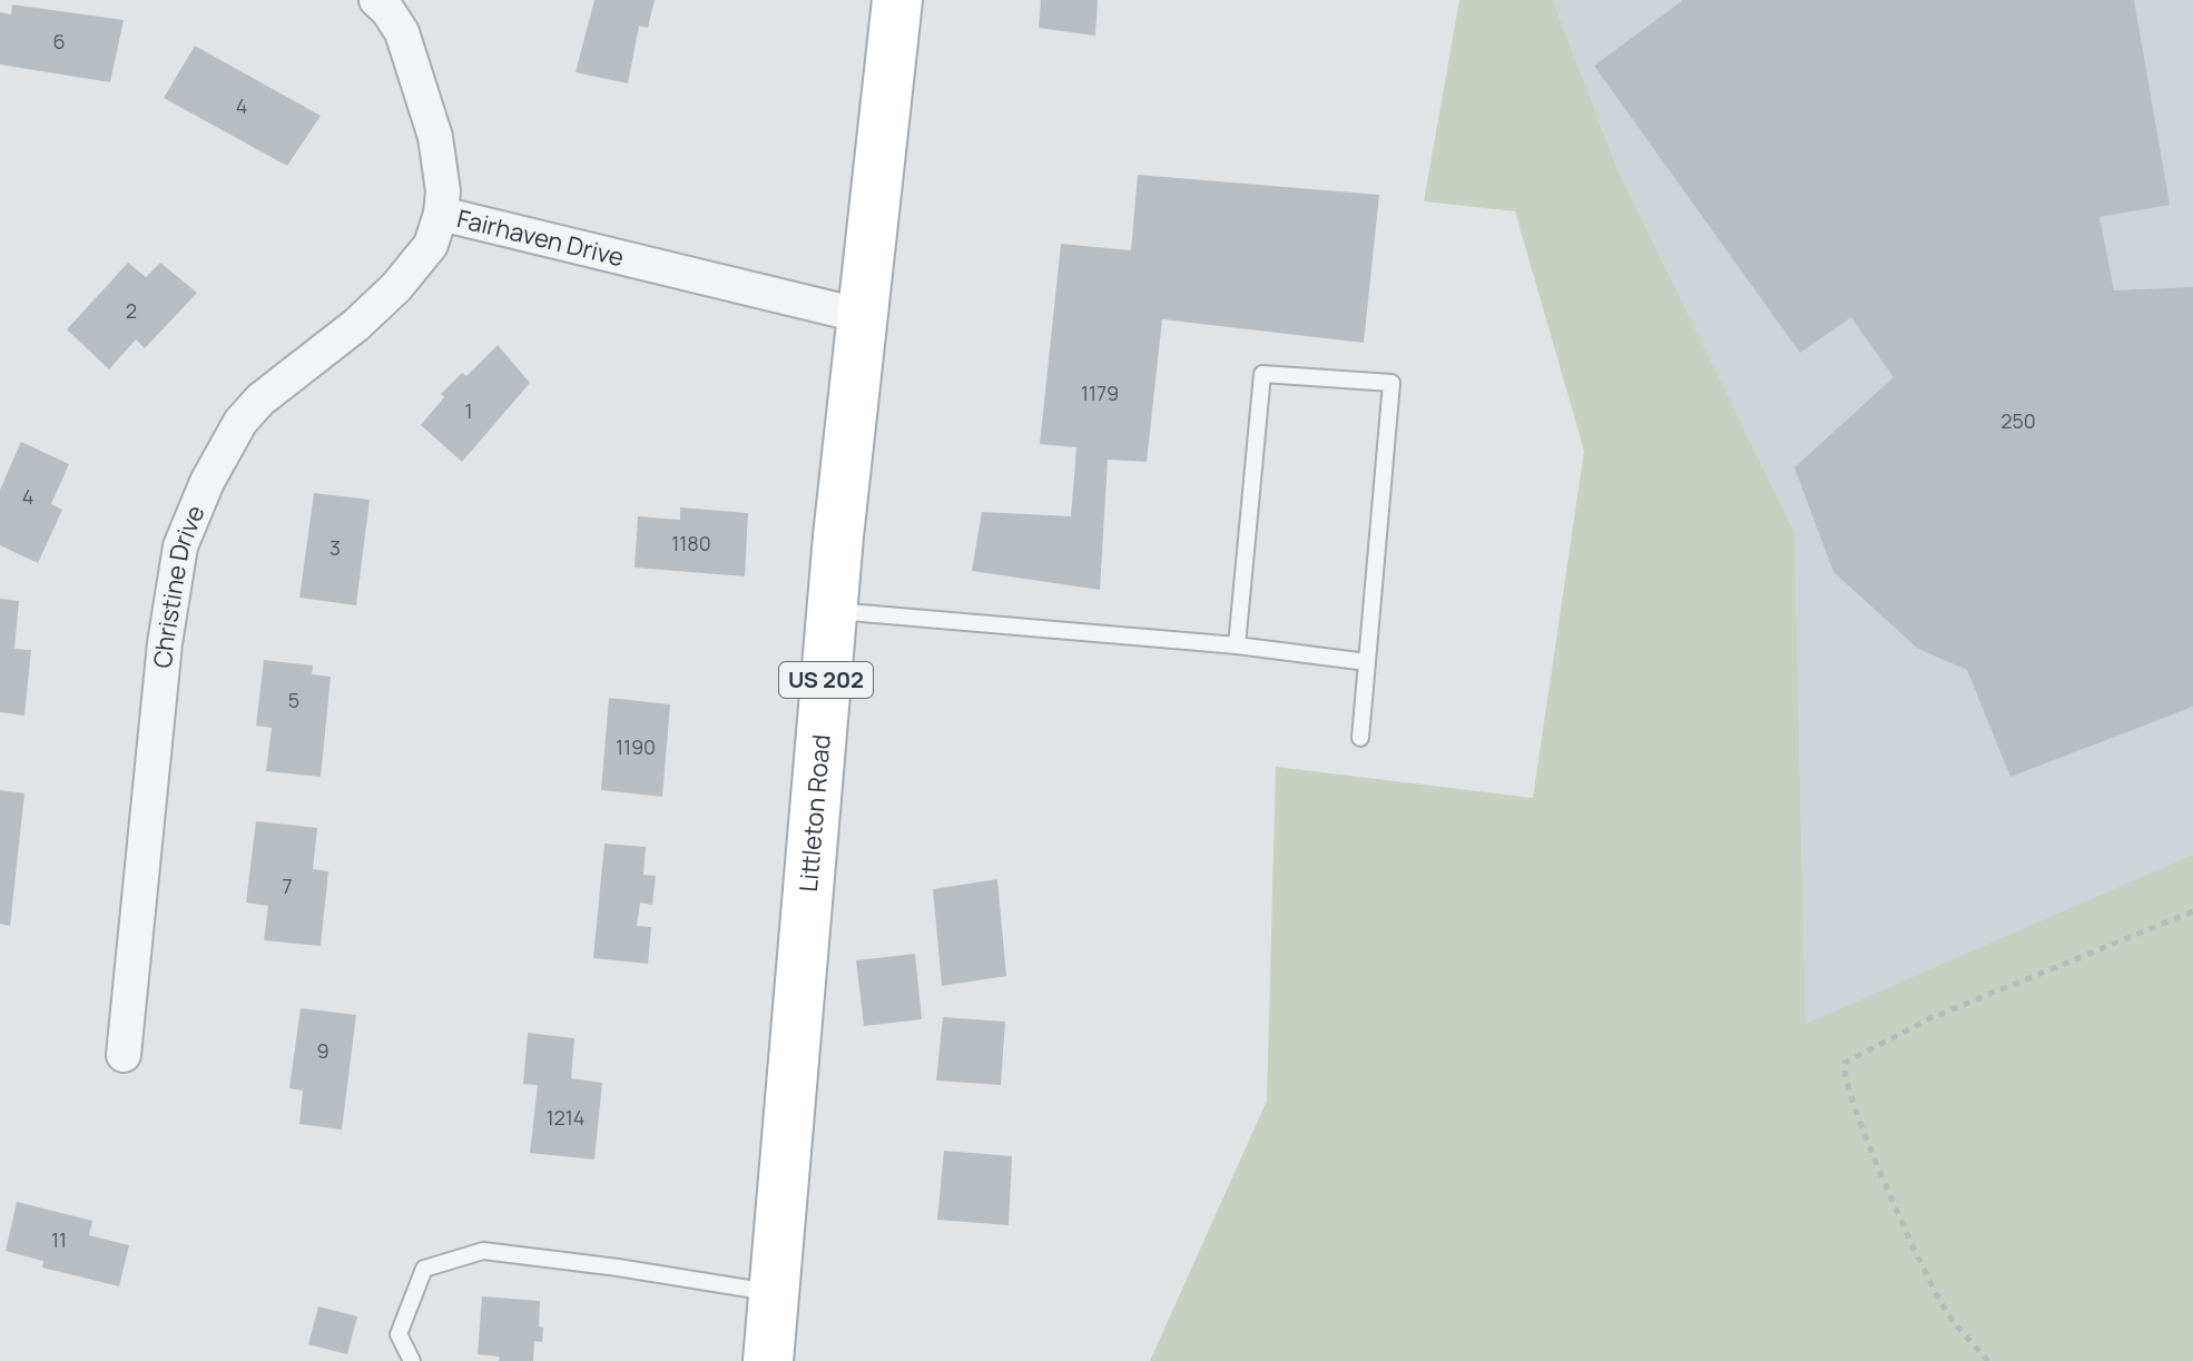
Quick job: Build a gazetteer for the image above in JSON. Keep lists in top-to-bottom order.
{
  "streets": {
    "main road": ["US 202", "Littleton Road"],
    "street": ["Fairhaven Drive", "Christine Drive"]
  },
  "crossings": [
    ["Fairhaven Drive", "Christine Drive"],
    ["Fairhaven Drive", "Littleton Road"]
  ],
  "house_numbers": [
    "6",
    "4",
    "2",
    "1179",
    "1",
    "250",
    "4",
    "1180",
    "3",
    "5",
    "1190",
    "7",
    "9",
    "1214",
    "11"
  ]
}
